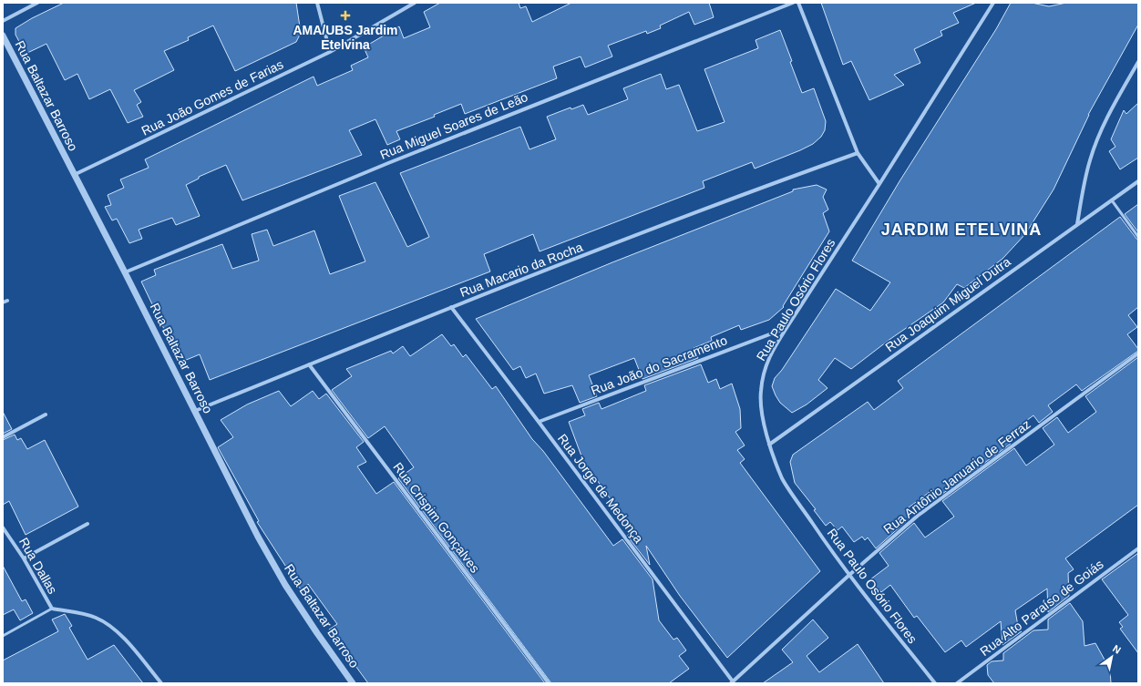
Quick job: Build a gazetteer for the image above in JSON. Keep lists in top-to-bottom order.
{
  "streets": {
    "street": [
      "Rua Baltazar Barroso",
      "Rua João Gomes de Farias",
      "Rua Miguel Soares de Leão",
      "Rua Macario da Rocha",
      "Rua Paulo Osório Flores",
      "Rua Joaquim Miguel Dutra",
      "Rua João do Sacramento",
      "Rua Antônio Januario de Ferraz",
      "Rua Jorge de Medonça",
      "Rua Crispim Gonçalves",
      "Rua Dallas",
      "Rua Alto Paraíso de Goiás"
    ]
  },
  "crossings": [
    ["Rua Baltazar Barroso", "Rua João Gomes de Farias"],
    ["Rua Baltazar Barroso", "Rua Miguel Soares de Leão"],
    ["Rua Baltazar Barroso", "Rua Macario da Rocha"],
    ["Rua Macario da Rocha", "Rua Jorge de Medonça"],
    ["Rua Macario da Rocha", "Rua Crispim Gonçalves"],
    ["Rua Paulo Osório Flores", "Rua Joaquim Miguel Dutra"],
    ["Rua Paulo Osório Flores", "Rua João do Sacramento"],
    ["Rua Paulo Osório Flores", "Rua Antônio Januario de Ferraz"],
    ["Rua João do Sacramento", "Rua Jorge de Medonça"],
    ["Rua Antônio Januario de Ferraz", "Rua Jorge de Medonça"]
  ],
  "districts": ["JARDIM ETELVINA"],
  "places": {
    "health": ["AMA/UBS Jardim Etelvina"]
  },
  "north": "top right"
}
